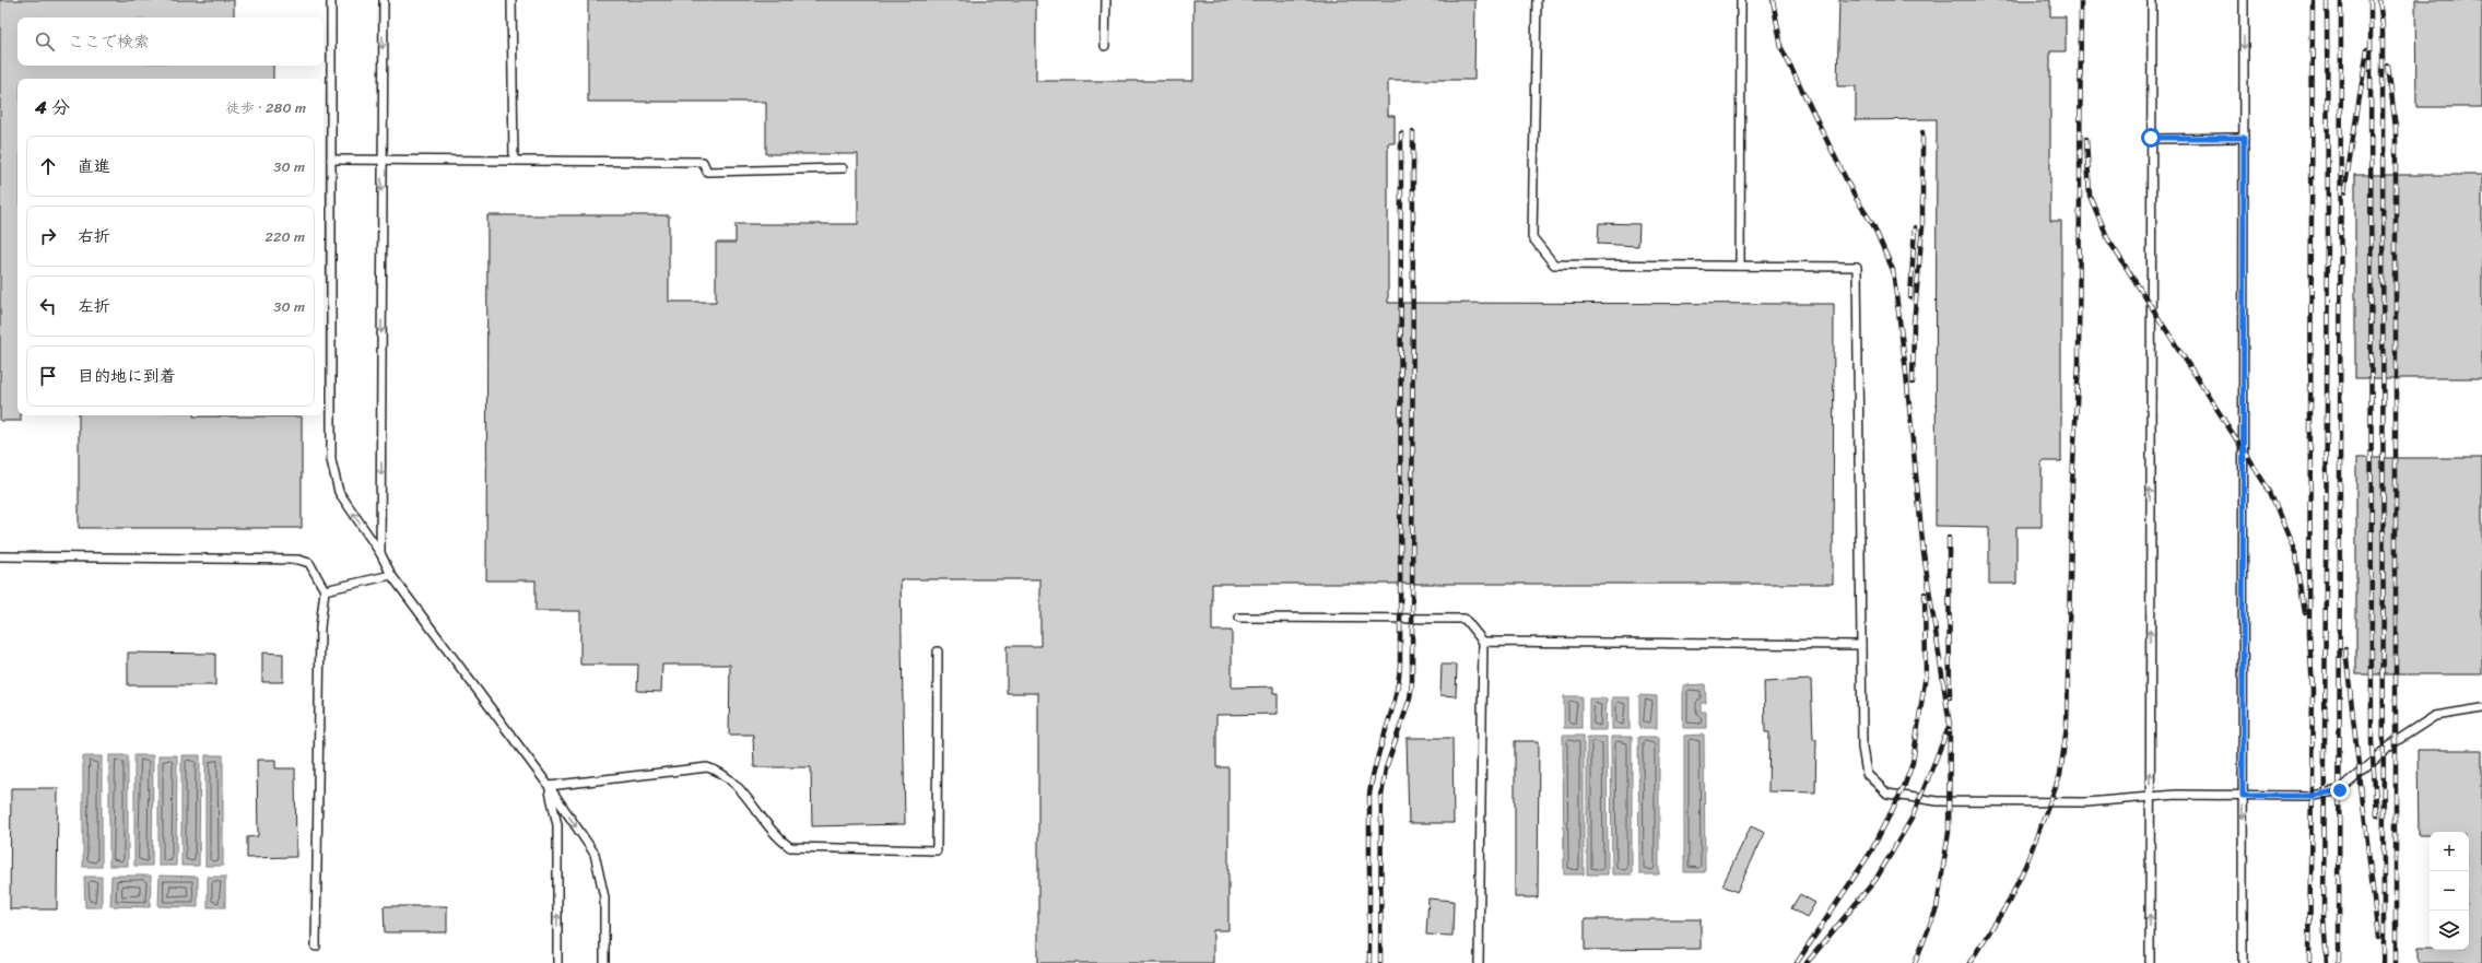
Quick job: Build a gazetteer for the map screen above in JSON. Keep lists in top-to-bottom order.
{
  "page": {
    "search": "ここで検索",
    "heading": ["4 分", "徒歩 · 280 m"],
    "list": [
      ["直進", "30 m"],
      ["右折", "220 m"],
      ["左折", "30 m"],
      "目的地に到着"
    ],
    "map_buttons": ["+", "−"]
  }
}
